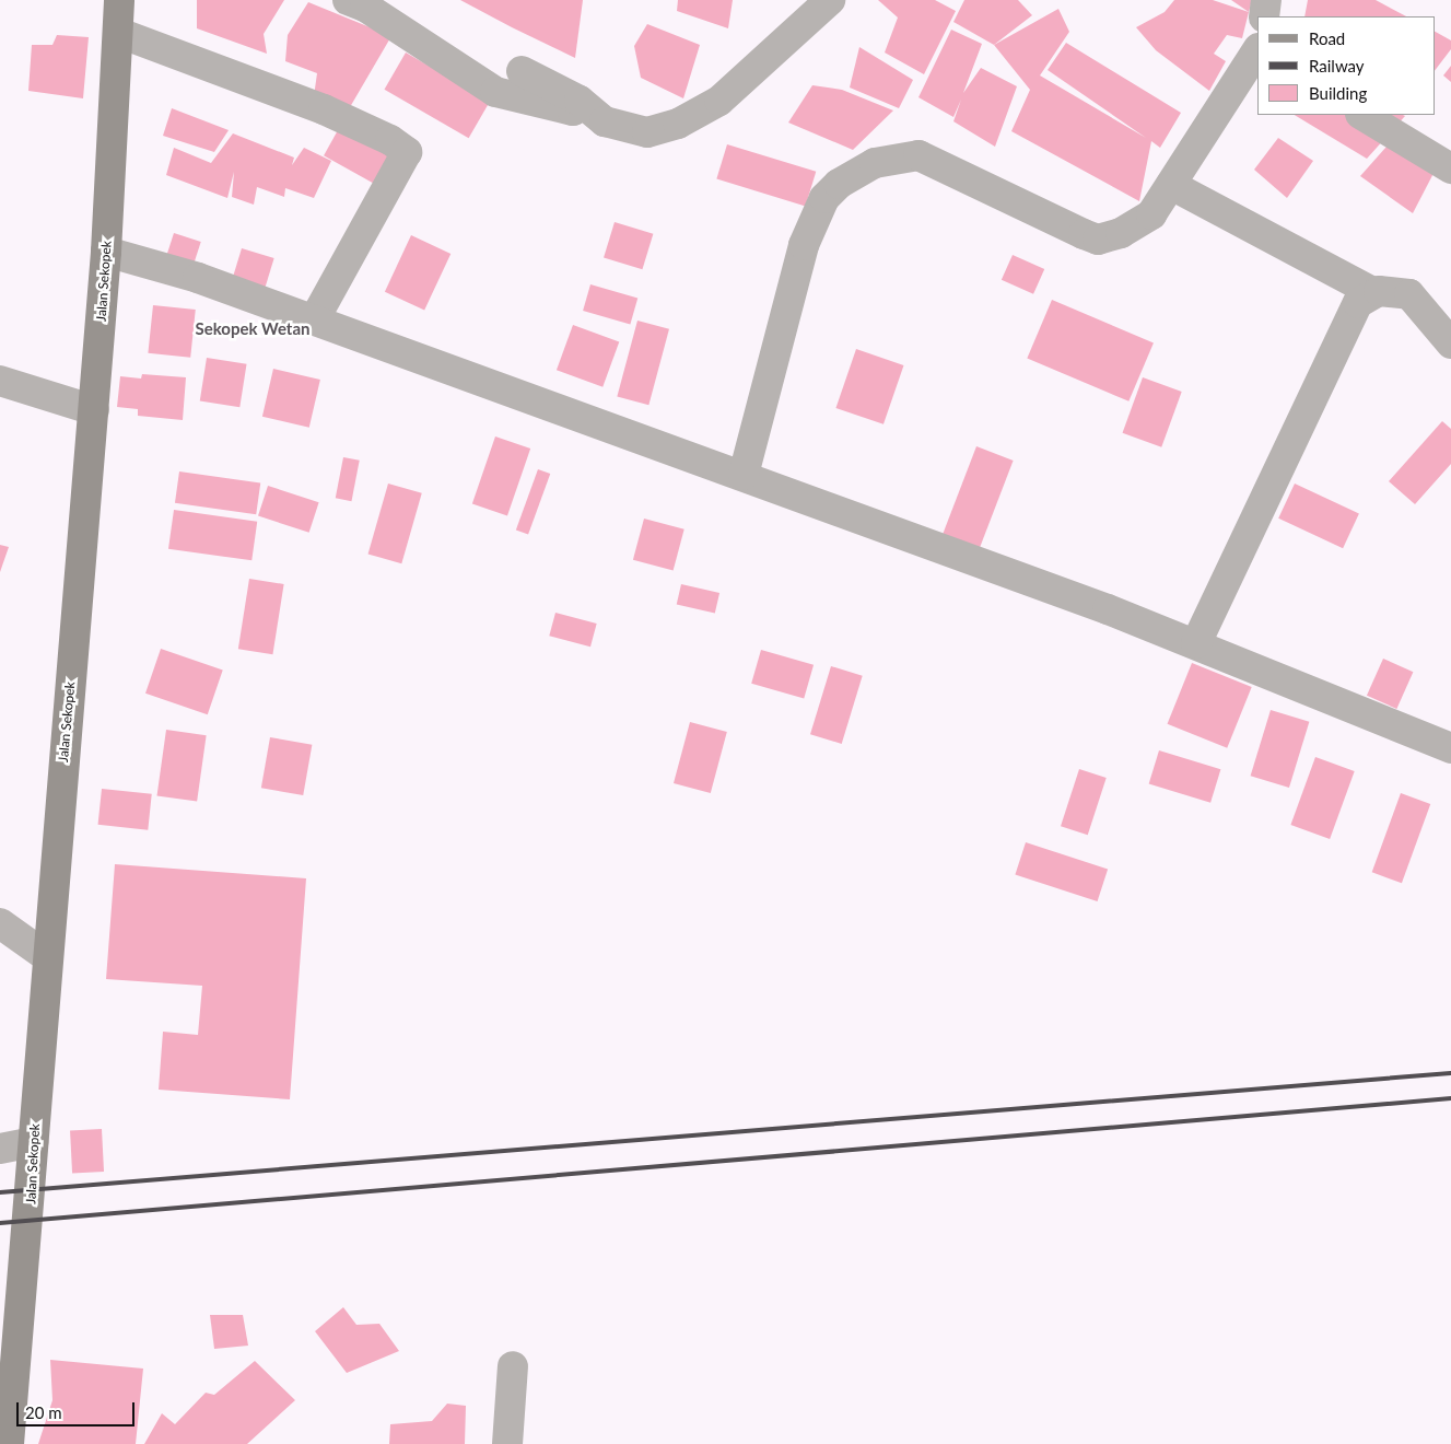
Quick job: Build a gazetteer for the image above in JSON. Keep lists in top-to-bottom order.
{
  "streets": {
    "street": ["Jalan Sekopek"]
  },
  "districts": ["Sekopek Wetan"],
  "legend": ["Road", "Railway", "Building"],
  "scale_bar": "20 m"
}
